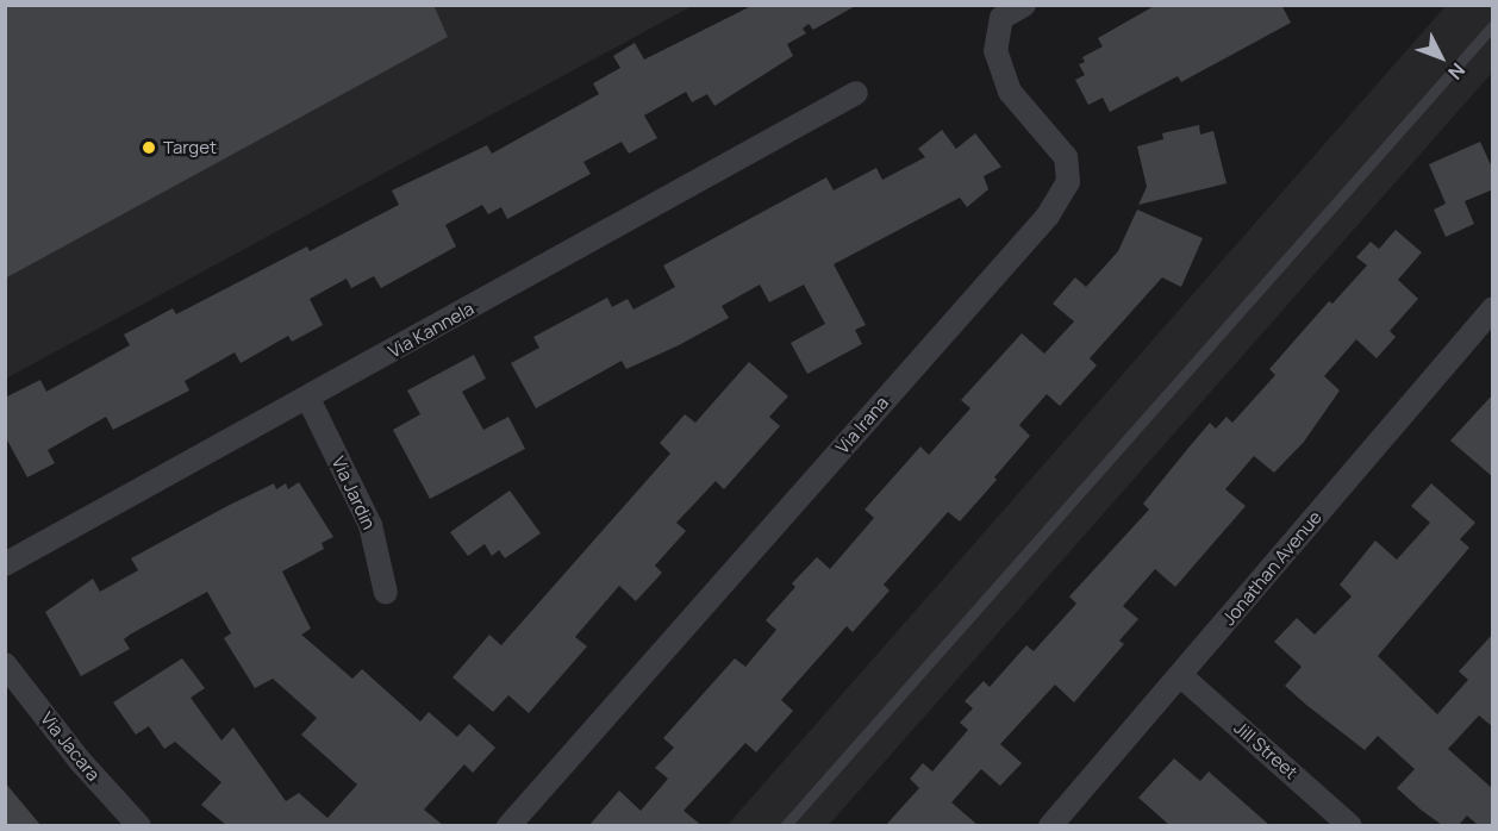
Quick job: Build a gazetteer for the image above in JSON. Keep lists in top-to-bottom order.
{
  "streets": {
    "street": [
      "Via Kannela",
      "Via Irana",
      "Via Jardin",
      "Jonathan Avenue",
      "Via Jacara",
      "Jill Street"
    ]
  },
  "crossings": [
    ["Via Kannela", "Via Jardin"],
    ["Jonathan Avenue", "Jill Street"]
  ],
  "places": ["Target"],
  "north": "bottom right"
}
